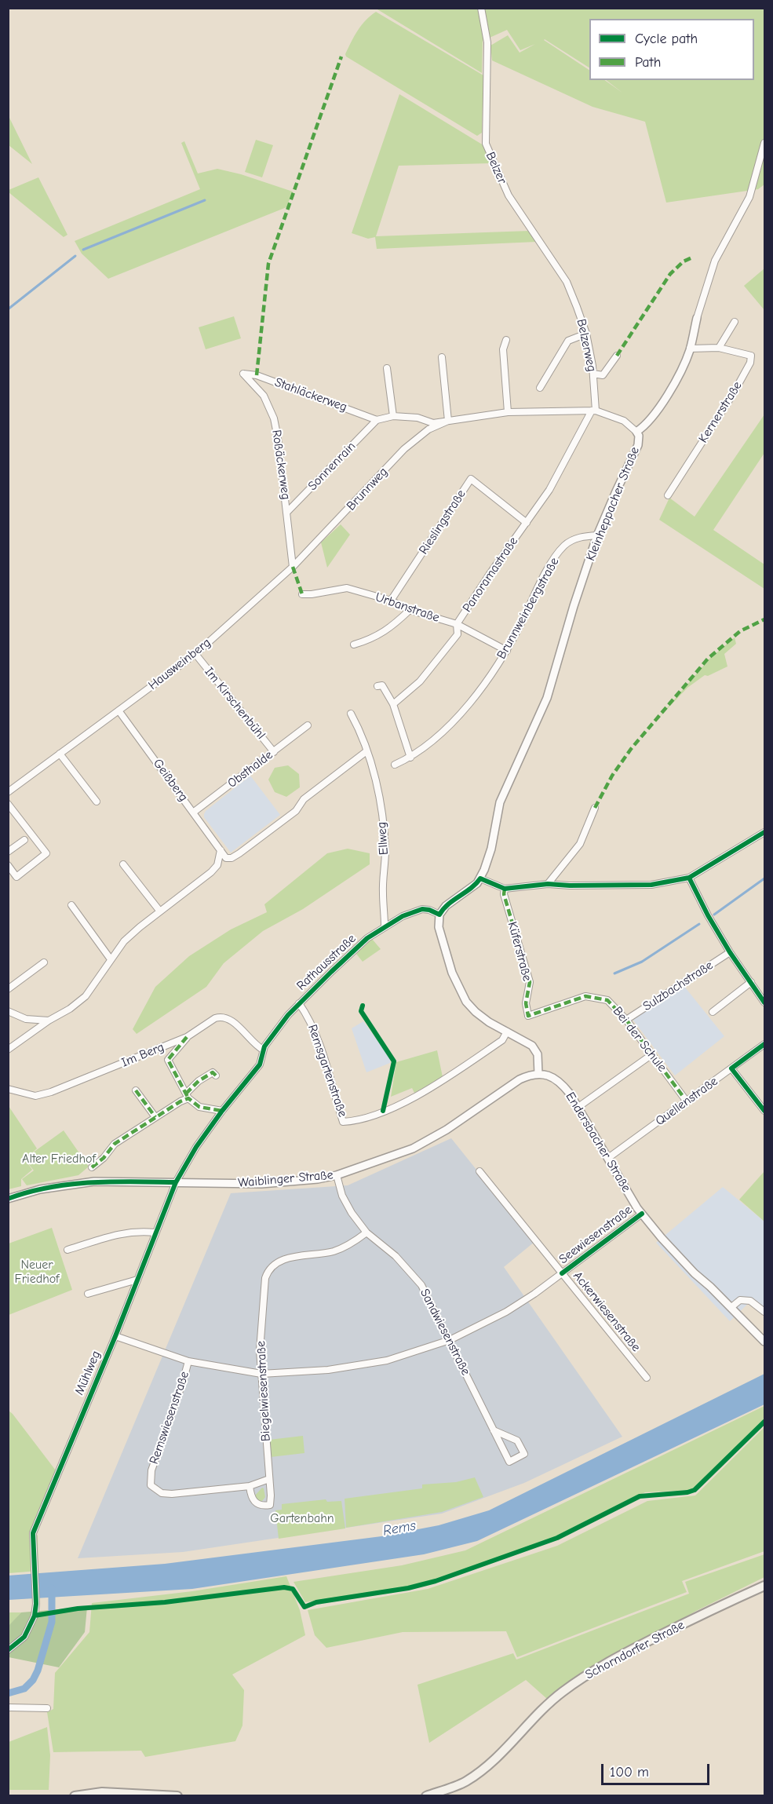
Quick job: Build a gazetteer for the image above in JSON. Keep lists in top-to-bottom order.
{
  "streets": {
    "main road": ["Schorndorfer Straße"],
    "street": [
      "Belzer",
      "Belzerweg",
      "Stahläckerweg",
      "Kernerstraße",
      "Roßäckerweg",
      "Sonnenrain",
      "Brunnweg",
      "Kleinheppacher Straße",
      "Rieslingstraße",
      "Panoramastraße",
      "Urbanstraße",
      "Brunnweinbergstraße",
      "Hausweinberg",
      "Im Kirschenbühl",
      "Obsthalde",
      "Geißberg",
      "Ellweg",
      "Küferstraße",
      "Rathausstraße",
      "Sulzbachstraße",
      "Bei der Schule",
      "Im Berg",
      "Remsgartenstraße",
      "Quellenstraße",
      "Endersbacher Straße",
      "Waiblinger Straße",
      "Seewiesenstraße",
      "Ackerwiesenstraße",
      "Sandwiesenstraße",
      "Mühlweg",
      "Biegelwiesenstraße",
      "Remswiesenstraße"
    ]
  },
  "crossings": [
    ["Belzer", "Belzerweg"],
    ["Belzerweg", "Brunnweg"],
    ["Belzerweg", "Panoramastraße"],
    ["Stahläckerweg", "Roßäckerweg"],
    ["Stahläckerweg", "Sonnenrain"],
    ["Stahläckerweg", "Brunnweg"],
    ["Kernerstraße", "Kleinheppacher Straße"],
    ["Roßäckerweg", "Sonnenrain"],
    ["Roßäckerweg", "Brunnweg"],
    ["Roßäckerweg", "Hausweinberg"],
    ["Sonnenrain", "Brunnweg"],
    ["Brunnweg", "Kleinheppacher Straße"],
    ["Brunnweg", "Panoramastraße"],
    ["Brunnweg", "Hausweinberg"],
    ["Kleinheppacher Straße", "Brunnweinbergstraße"],
    ["Rieslingstraße", "Panoramastraße"],
    ["Rieslingstraße", "Urbanstraße"],
    ["Panoramastraße", "Urbanstraße"],
    ["Urbanstraße", "Brunnweinbergstraße"],
    ["Hausweinberg", "Im Kirschenbühl"],
    ["Hausweinberg", "Geißberg"],
    ["Im Kirschenbühl", "Obsthalde"],
    ["Obsthalde", "Geißberg"],
    ["Ellweg", "Rathausstraße"],
    ["Küferstraße", "Bei der Schule"],
    ["Rathausstraße", "Im Berg"],
    ["Rathausstraße", "Remsgartenstraße"],
    ["Rathausstraße", "Mühlweg"],
    ["Sulzbachstraße", "Bei der Schule"],
    ["Bei der Schule", "Quellenstraße"],
    ["Im Berg", "Mühlweg"],
    ["Quellenstraße", "Endersbacher Straße"],
    ["Endersbacher Straße", "Waiblinger Straße"],
    ["Endersbacher Straße", "Seewiesenstraße"],
    ["Waiblinger Straße", "Sandwiesenstraße"],
    ["Waiblinger Straße", "Mühlweg"],
    ["Seewiesenstraße", "Ackerwiesenstraße"],
    ["Seewiesenstraße", "Sandwiesenstraße"],
    ["Seewiesenstraße", "Mühlweg"],
    ["Seewiesenstraße", "Biegelwiesenstraße"],
    ["Seewiesenstraße", "Remswiesenstraße"],
    ["Sandwiesenstraße", "Biegelwiesenstraße"],
    ["Biegelwiesenstraße", "Remswiesenstraße"]
  ],
  "water": ["Rems"],
  "parks": ["Alter Friedhof", "Neuer Friedhof", "Gartenbahn"],
  "legend": ["Cycle path", "Path"],
  "scale_bar": "100 m"
}
